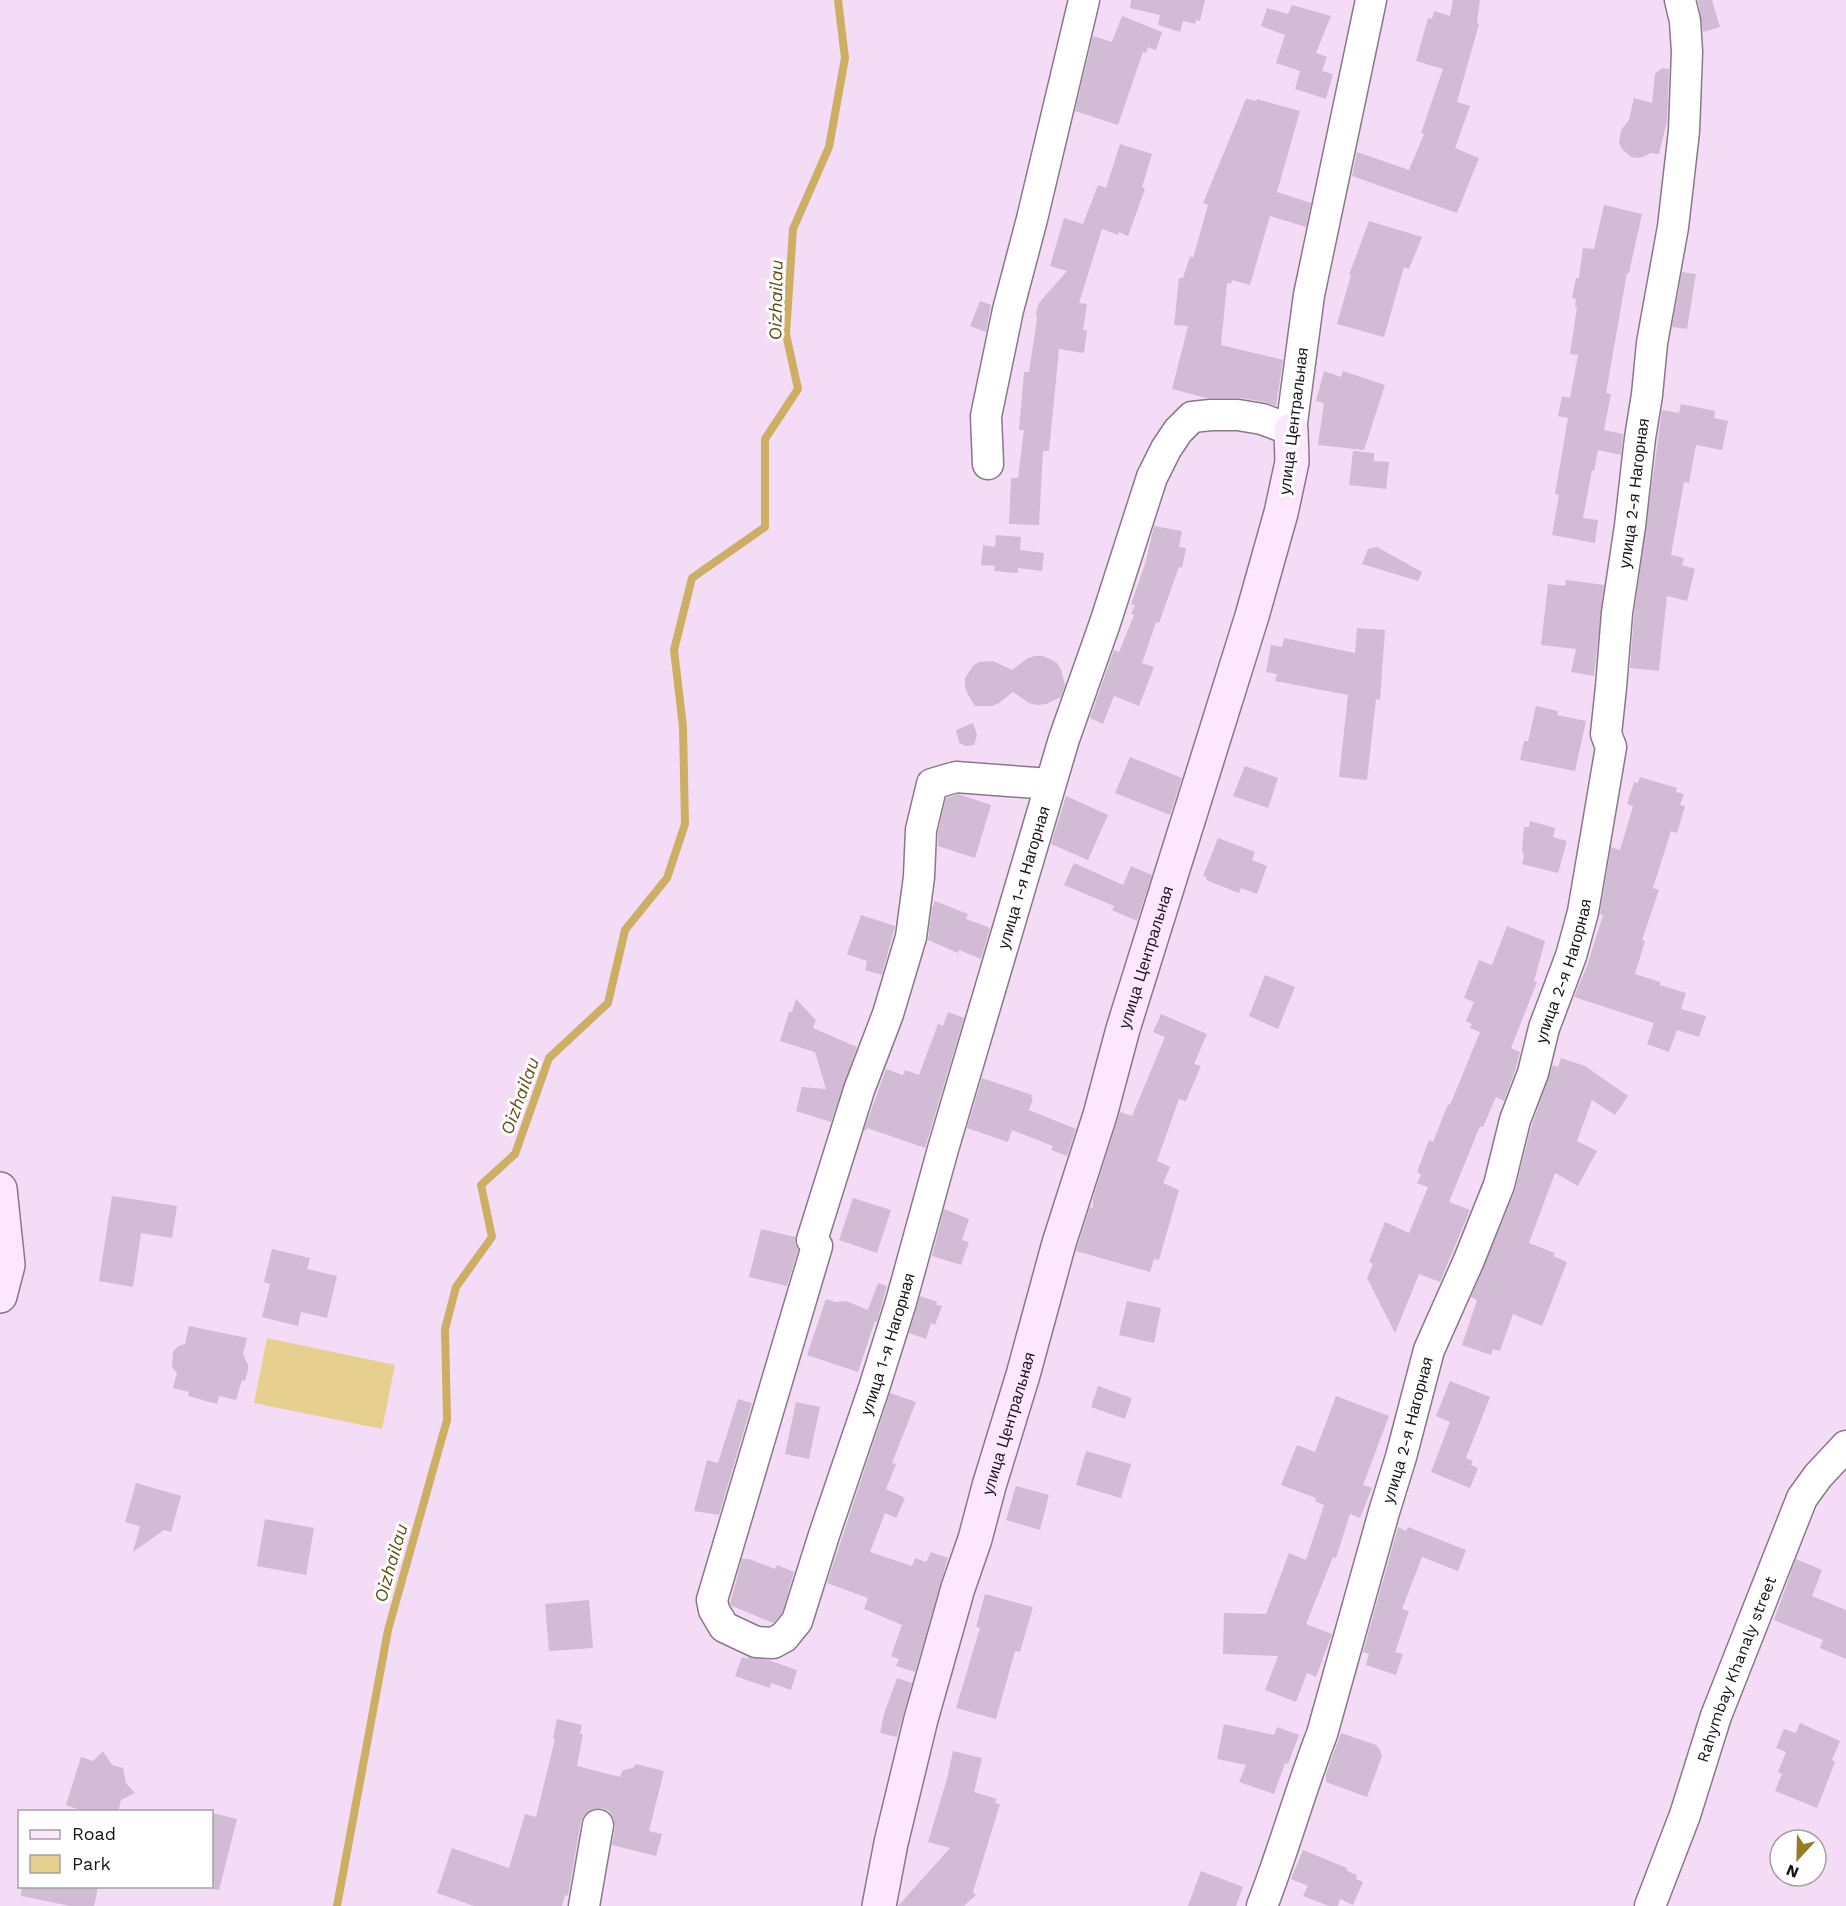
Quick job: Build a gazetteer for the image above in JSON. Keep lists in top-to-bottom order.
{
  "streets": {
    "street": [
      "улица Центральная",
      "улица 2-я Нагорная",
      "улица 1-я Нагорная",
      "Rahymbay Khanaly street"
    ]
  },
  "crossings": [
    ["улица Центральная", "улица 1-я Нагорная"]
  ],
  "water": ["Oizhailau"],
  "legend": ["Road", "Park"],
  "north": "bottom"
}
